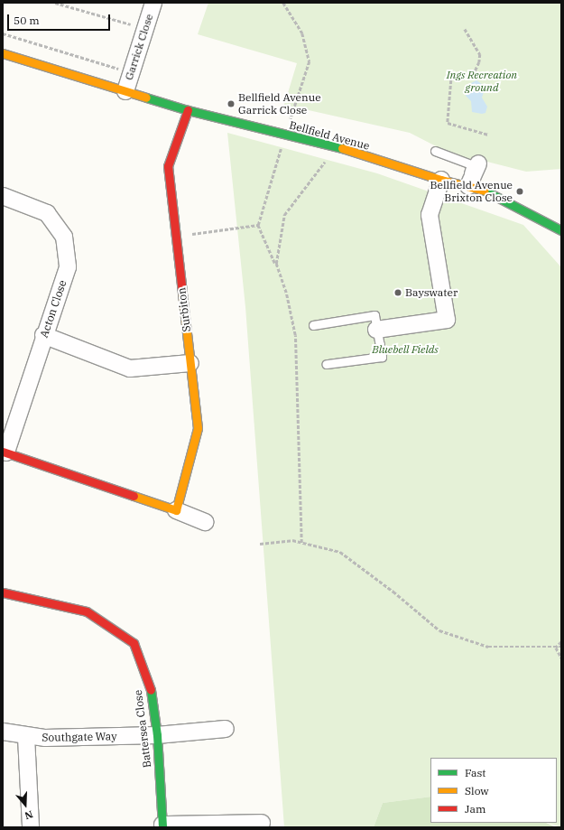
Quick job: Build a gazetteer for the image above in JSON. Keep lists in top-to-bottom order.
{
  "streets": {
    "street": [
      "Garrick Close",
      "Bellfield Avenue",
      "Acton Close",
      "Surbiton",
      "Battersea Close",
      "Southgate Way"
    ]
  },
  "crossings": [
    ["Garrick Close", "Bellfield Avenue"],
    ["Bellfield Avenue", "Surbiton"],
    ["Battersea Close", "Southgate Way"]
  ],
  "parks": ["Ings Recreation ground", "Bluebell Fields"],
  "places": ["Bellfield Avenue Garrick Close", "Bellfield Avenue Brixton Close", "Bayswater"],
  "legend": ["Fast", "Slow", "Jam"],
  "scale_bar": "50 m",
  "north": "bottom"
}
